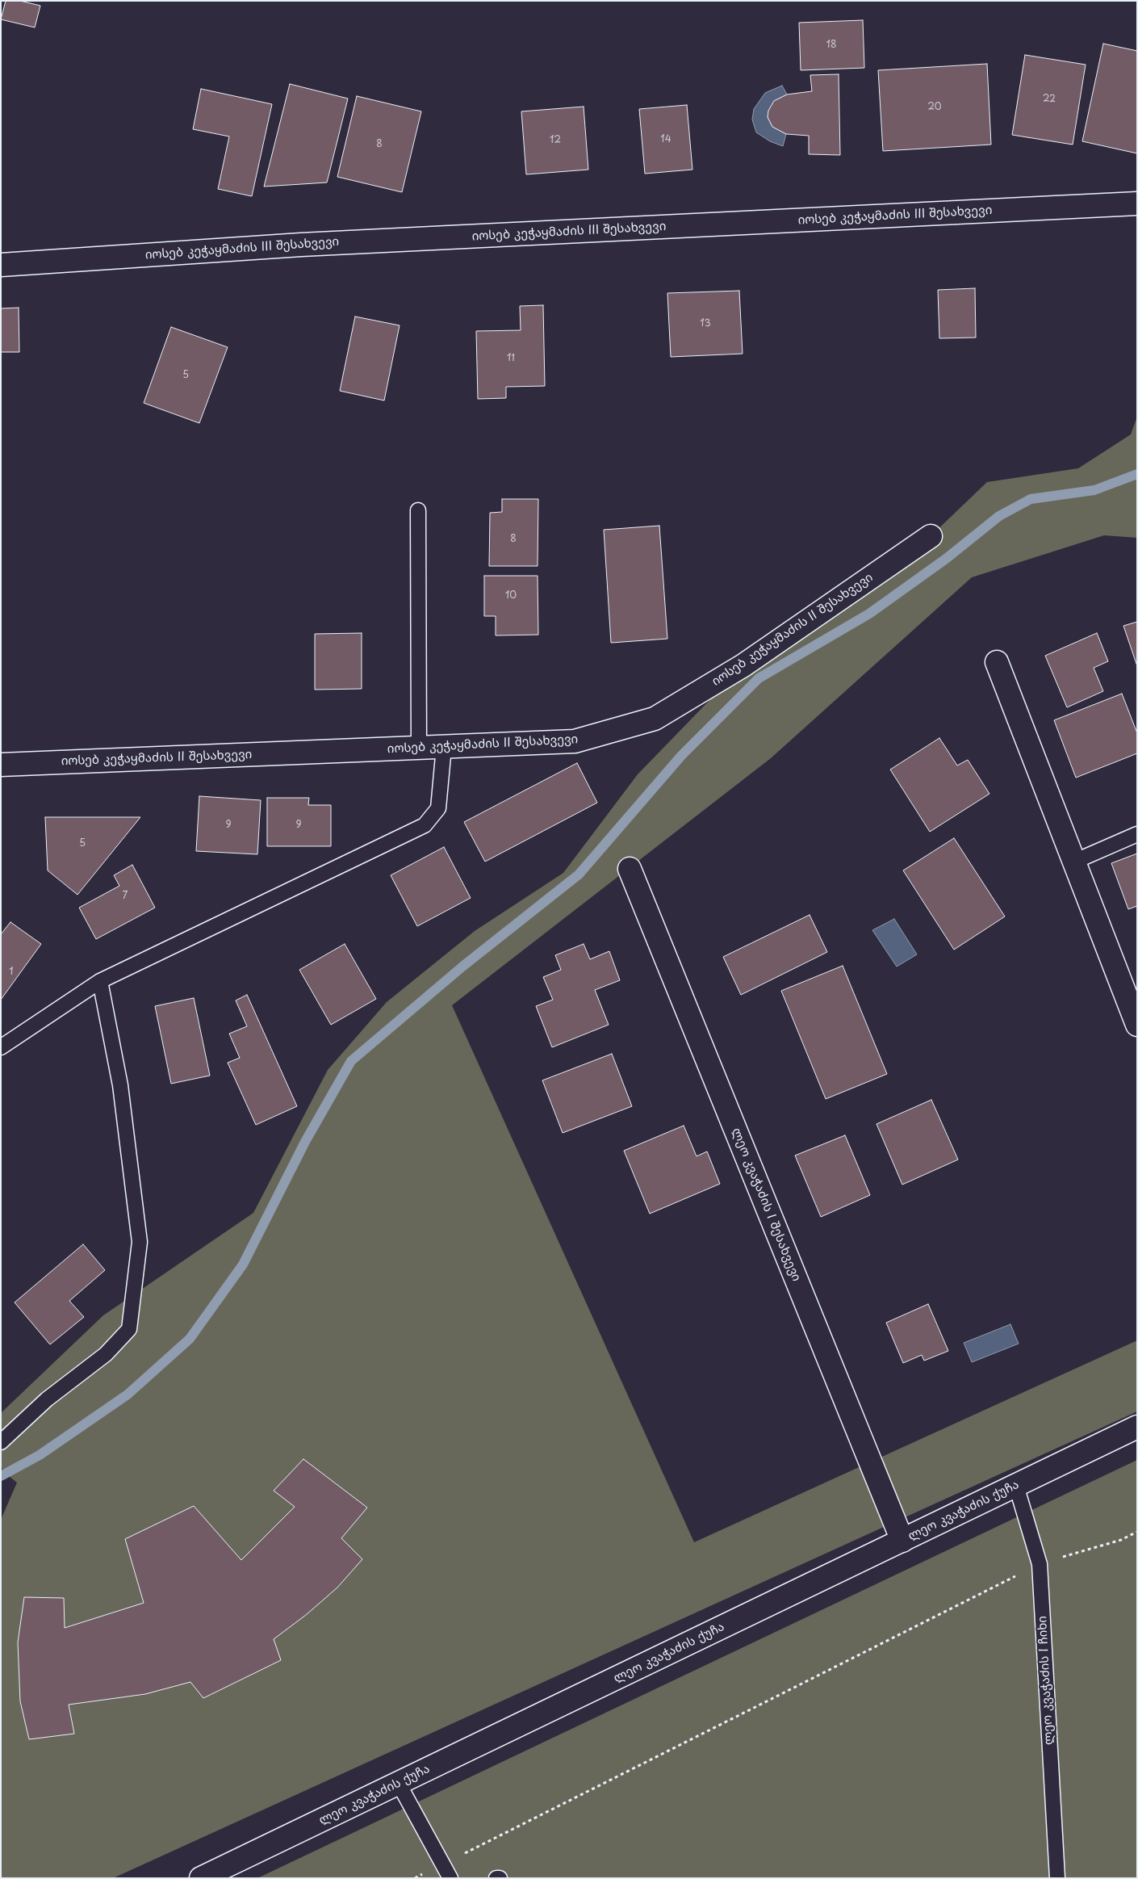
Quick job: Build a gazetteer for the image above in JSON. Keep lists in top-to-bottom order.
{
  "streets": {
    "street": [
      "იოსებ კეჭაყმაძის III შესახვევი",
      "იოსებ კეჭაყმაძის II შესახვევი",
      "ლეო კვაჭაძის I შესახვევი",
      "ლეო კვაჭაძის ქუჩა"
    ],
    "lane": ["ლეო კვაჭაძის I ჩიხი"]
  },
  "crossings": [
    ["ლეო კვაჭაძის I შესახვევი", "ლეო კვაჭაძის ქუჩა"],
    ["ლეო კვაჭაძის ქუჩა", "ლეო კვაჭაძის I ჩიხი"]
  ],
  "house_numbers": [
    "18",
    "22",
    "20",
    "14",
    "12",
    "8",
    "13",
    "11",
    "5",
    "8",
    "10",
    "9",
    "9",
    "5",
    "7",
    "1"
  ]
}
